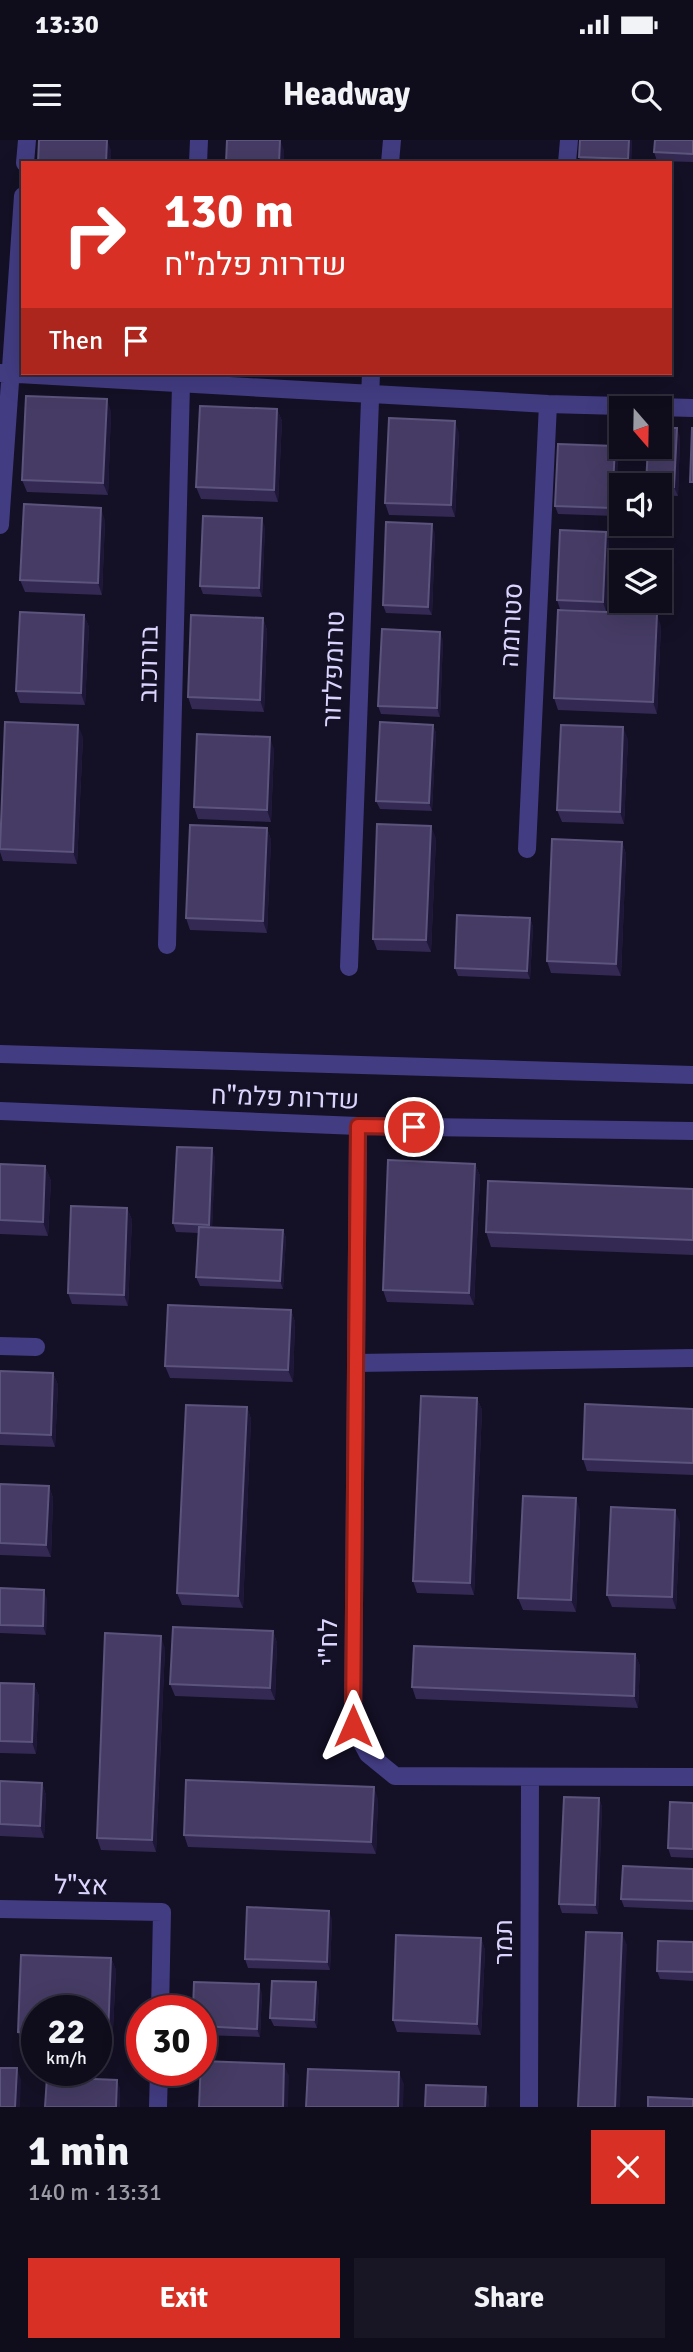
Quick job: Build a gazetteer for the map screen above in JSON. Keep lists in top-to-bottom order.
{
  "streets": {
    "street": [
      "סטרומה",
      "בורוכוב",
      "טרומפלדור",
      "שדרות פלמ\"ח",
      "לח\"י",
      "אצ\"ל",
      "תמר"
    ]
  },
  "crossings": [
    ["שדרות פלמ\"ח", "לח\"י"],
    ["לח\"י", "תמר"]
  ],
  "north": "bottom",
  "page": {
    "status": "13:30",
    "header": "Headway",
    "turn": ["130 m", "שדרות פלמ\"ח"],
    "then": "Then",
    "speed": "22 km/h",
    "limit": "30",
    "heading": ["1 min", "140 m · 13:31"],
    "buttons": ["Exit", "Share"]
  }
}
